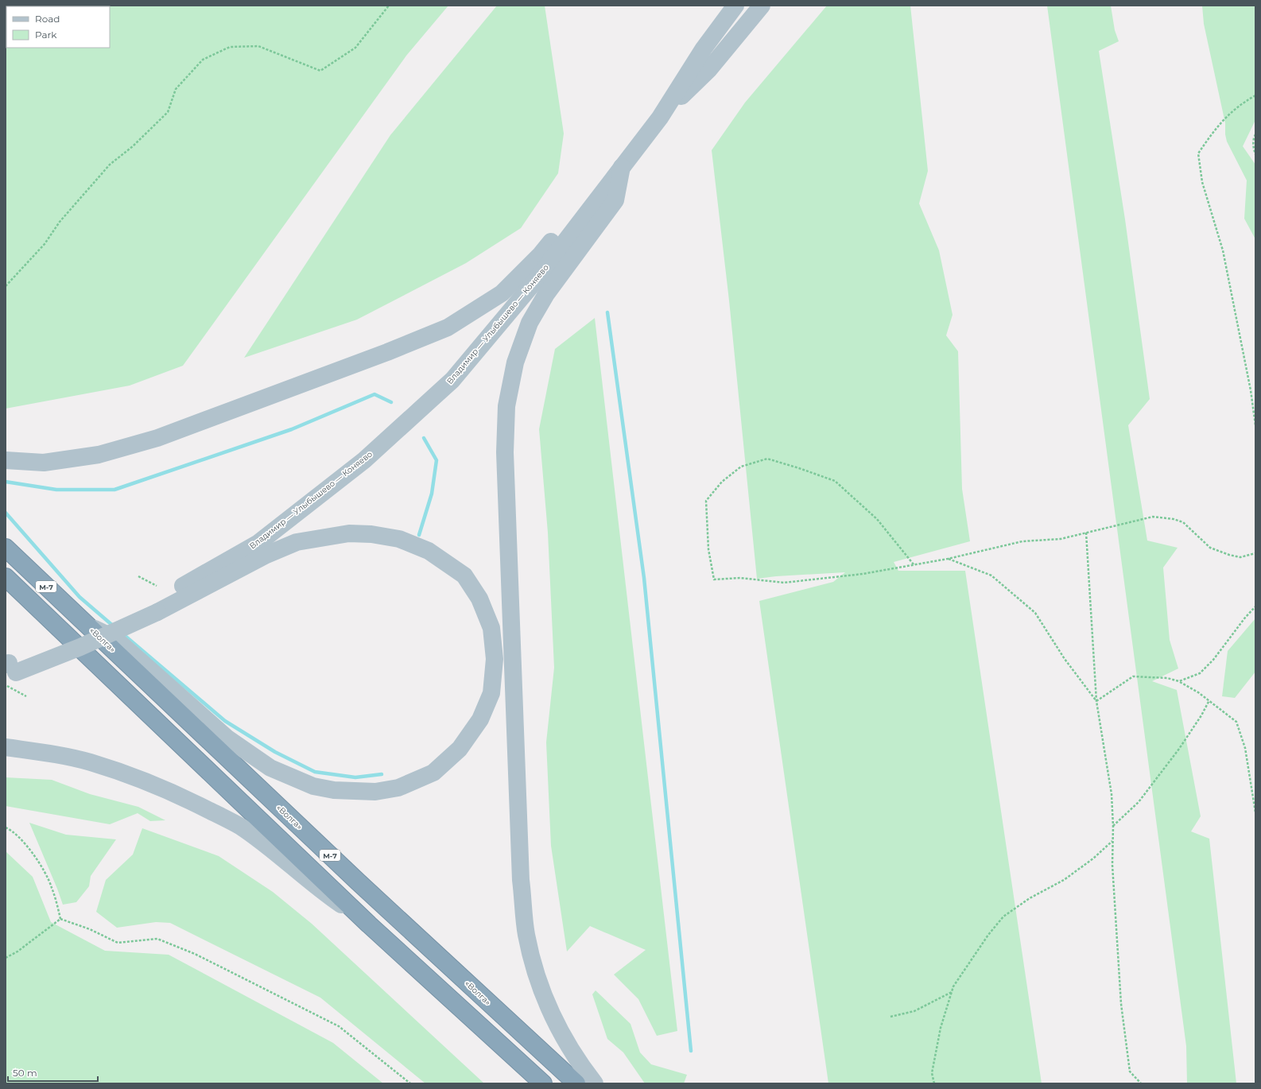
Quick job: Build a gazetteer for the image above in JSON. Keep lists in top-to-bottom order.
{
  "streets": {
    "highway": ["М-7", "«Волга»"],
    "main road": ["Владимир — Улыбышево — Коняево"]
  },
  "legend": ["Road", "Park"],
  "scale_bar": "50 m"
}
